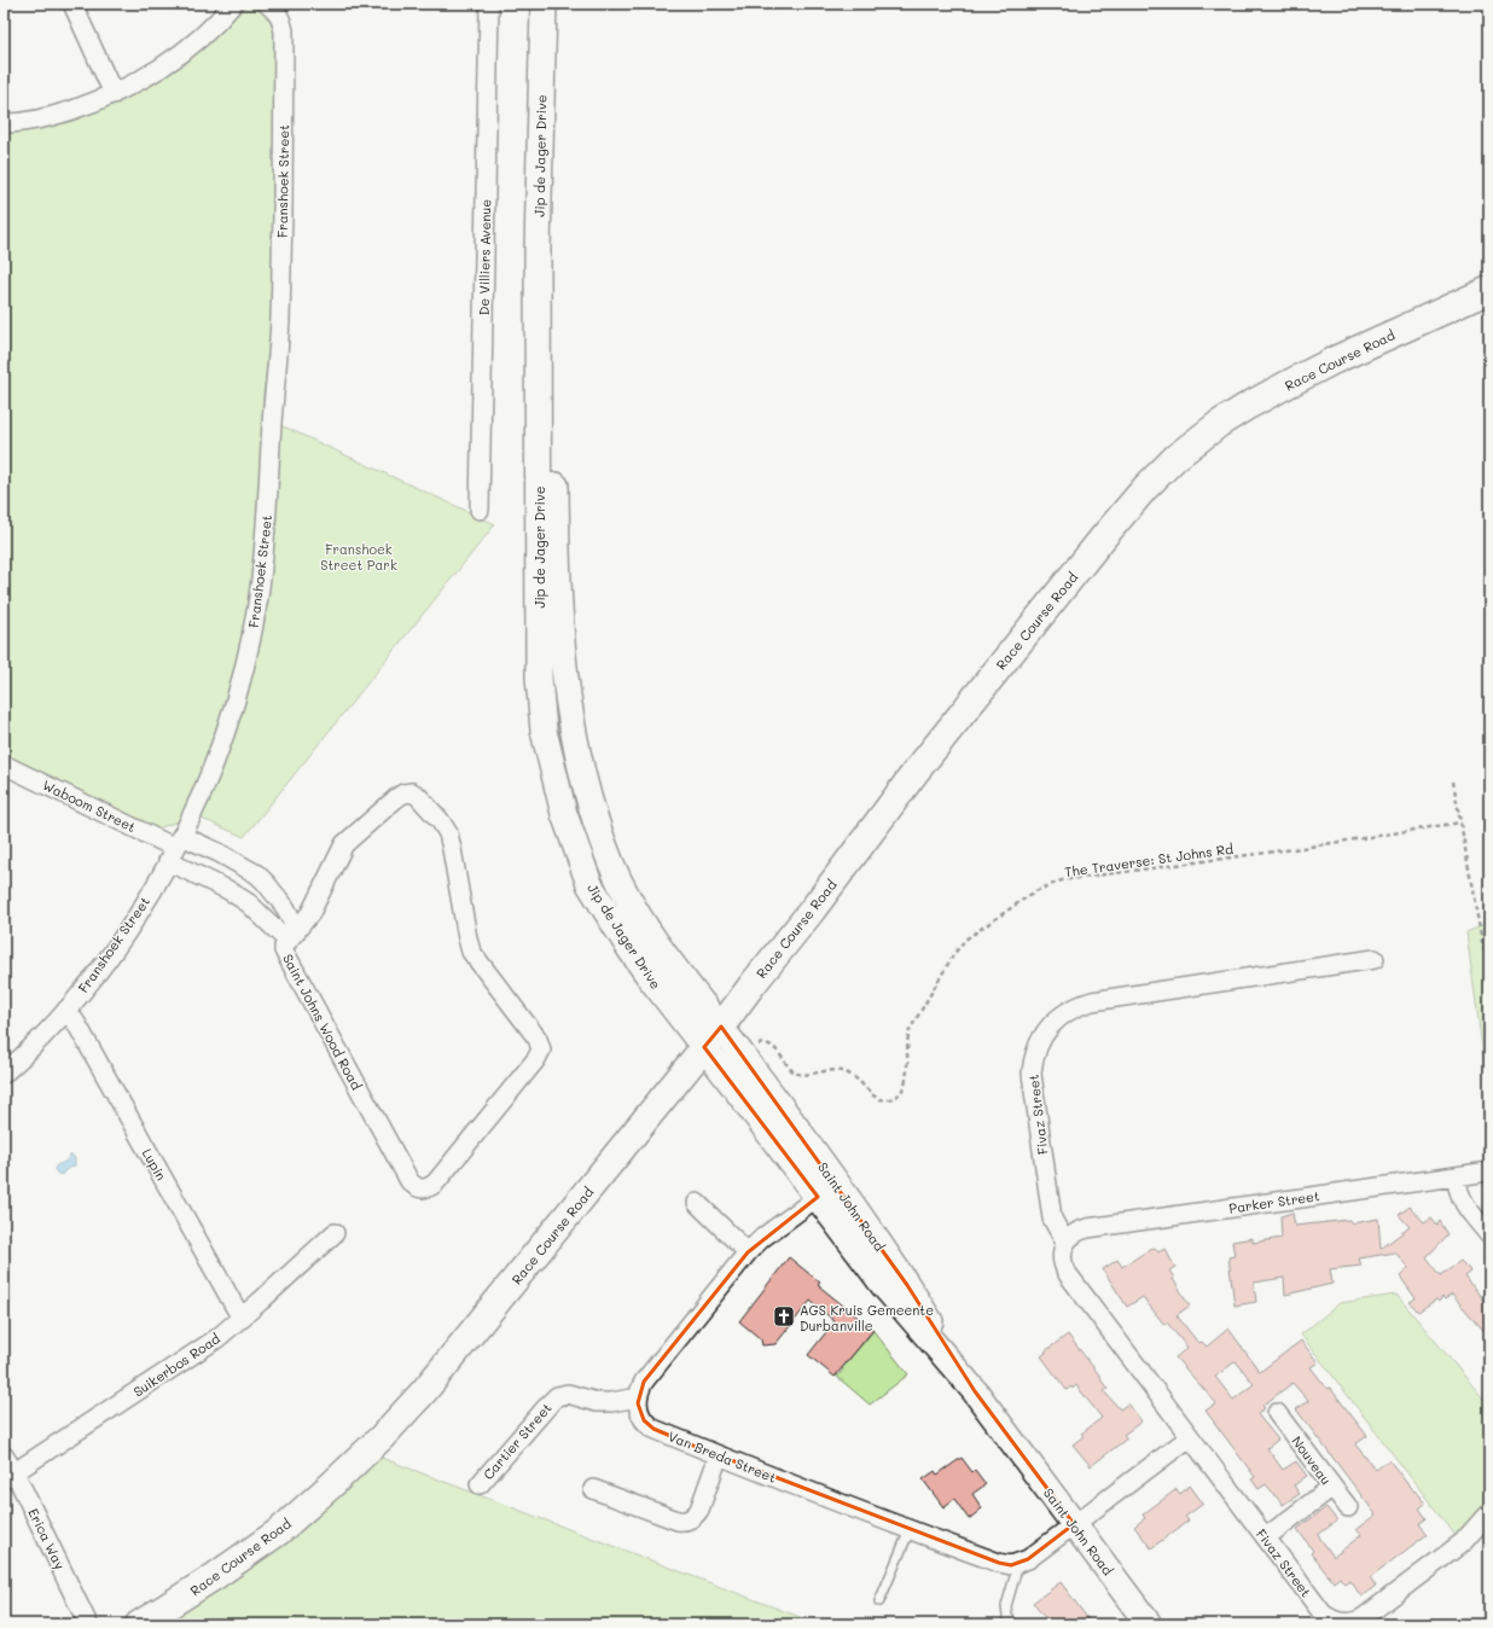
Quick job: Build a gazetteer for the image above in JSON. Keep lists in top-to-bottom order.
{
  "streets": {
    "main road": ["Jip de Jager Drive", "Race Course Road", "Saint John Road"],
    "street": [
      "Franshoek Street",
      "De Villiers Avenue",
      "Waboom Street",
      "Saint Johns Wood Road",
      "Fivaz Street",
      "Lupin",
      "Parker Street",
      "Suikerbos Road",
      "Cartier Street",
      "Van Breda Street",
      "Nouveau",
      "Erica Way"
    ],
    "path": ["The Traverse: St Johns Rd"]
  },
  "crossings": [
    ["Jip de Jager Drive", "Race Course Road"],
    ["Jip de Jager Drive", "Saint John Road"],
    ["Franshoek Street", "Waboom Street"],
    ["Franshoek Street", "Lupin"],
    ["Race Course Road", "Saint John Road"],
    ["Fivaz Street", "Parker Street"],
    ["Fivaz Street", "Nouveau"],
    ["Lupin", "Suikerbos Road"],
    ["Suikerbos Road", "Erica Way"],
    ["Cartier Street", "Van Breda Street"]
  ],
  "parks": ["Franshoek Street Park"],
  "places": {
    "church": ["AGS Kruis Gemeente Durbanville"]
  }
}
